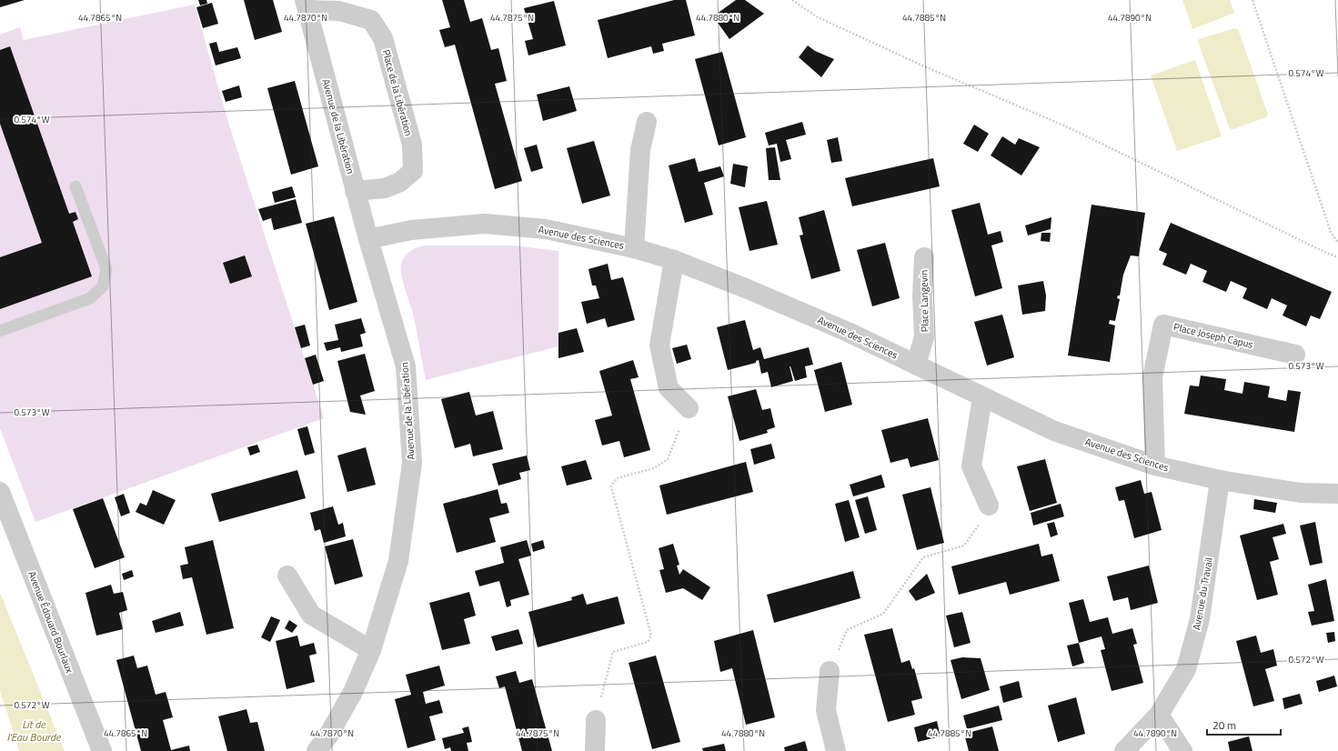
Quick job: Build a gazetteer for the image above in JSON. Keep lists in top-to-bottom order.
{
  "streets": {
    "street": [
      "Place de la Libération",
      "Avenue de la Libération",
      "Avenue des Sciences",
      "Place Langevin",
      "Place Joseph Capus",
      "Avenue du Travail",
      "Avenue Édouard Bourlaux"
    ]
  },
  "crossings": [
    ["Place de la Libération", "Avenue de la Libération"],
    ["Avenue de la Libération", "Avenue des Sciences"],
    ["Avenue des Sciences", "Place Langevin"],
    ["Avenue des Sciences", "Place Joseph Capus"],
    ["Avenue des Sciences", "Avenue du Travail"]
  ],
  "water": ["Lit de l'Eau Bourde"],
  "scale_bar": "20 m",
  "coordinates": [
    "44.7865°N",
    "44.7870°N",
    "44.7875°N",
    "44.7880°N",
    "44.7885°N",
    "44.7890°N",
    "0.574°W",
    "0.573°W",
    "0.572°W"
  ]
}
